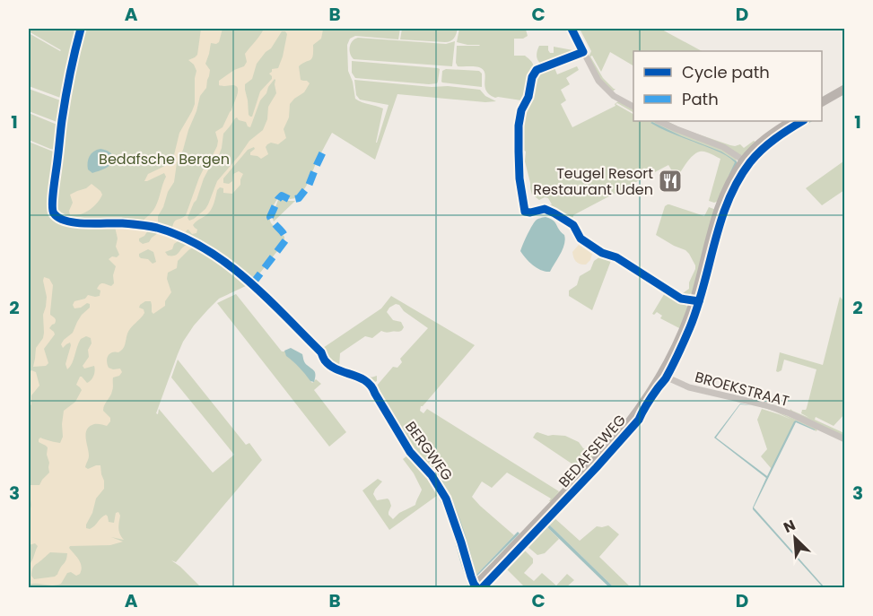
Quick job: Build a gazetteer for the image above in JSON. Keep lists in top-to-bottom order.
{
  "streets": {
    "street": ["BROEKSTRAAT", "BERGWEG", "BEDAFSEWEG"]
  },
  "crossings": [
    ["BROEKSTRAAT", "BEDAFSEWEG"],
    ["BERGWEG", "BEDAFSEWEG"]
  ],
  "parks": ["Bedafsche Bergen"],
  "places": {
    "restaurant": ["Teugel Resort Restaurant Uden"]
  },
  "legend": ["Cycle path", "Path"],
  "north": "top left",
  "grid": {
    "columns": [
      "A",
      "B",
      "C",
      "D"
    ],
    "rows": ["1", "2", "3"]
  }
}
